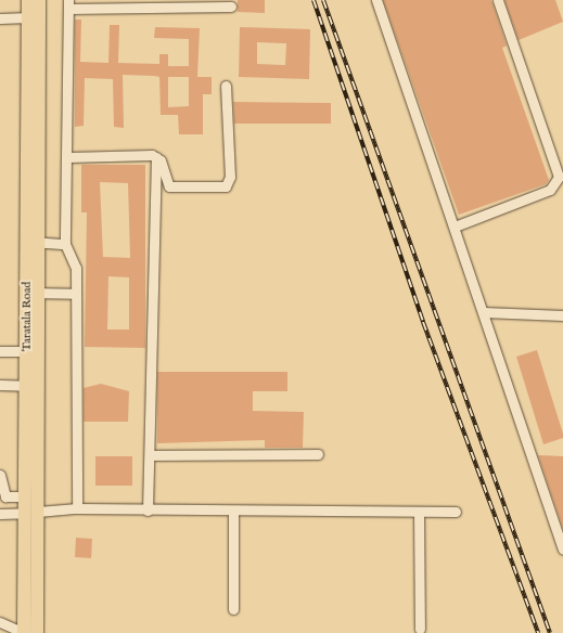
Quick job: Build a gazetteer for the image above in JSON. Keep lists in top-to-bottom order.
{
  "streets": {
    "main road": ["Taratala Road"]
  }
}
